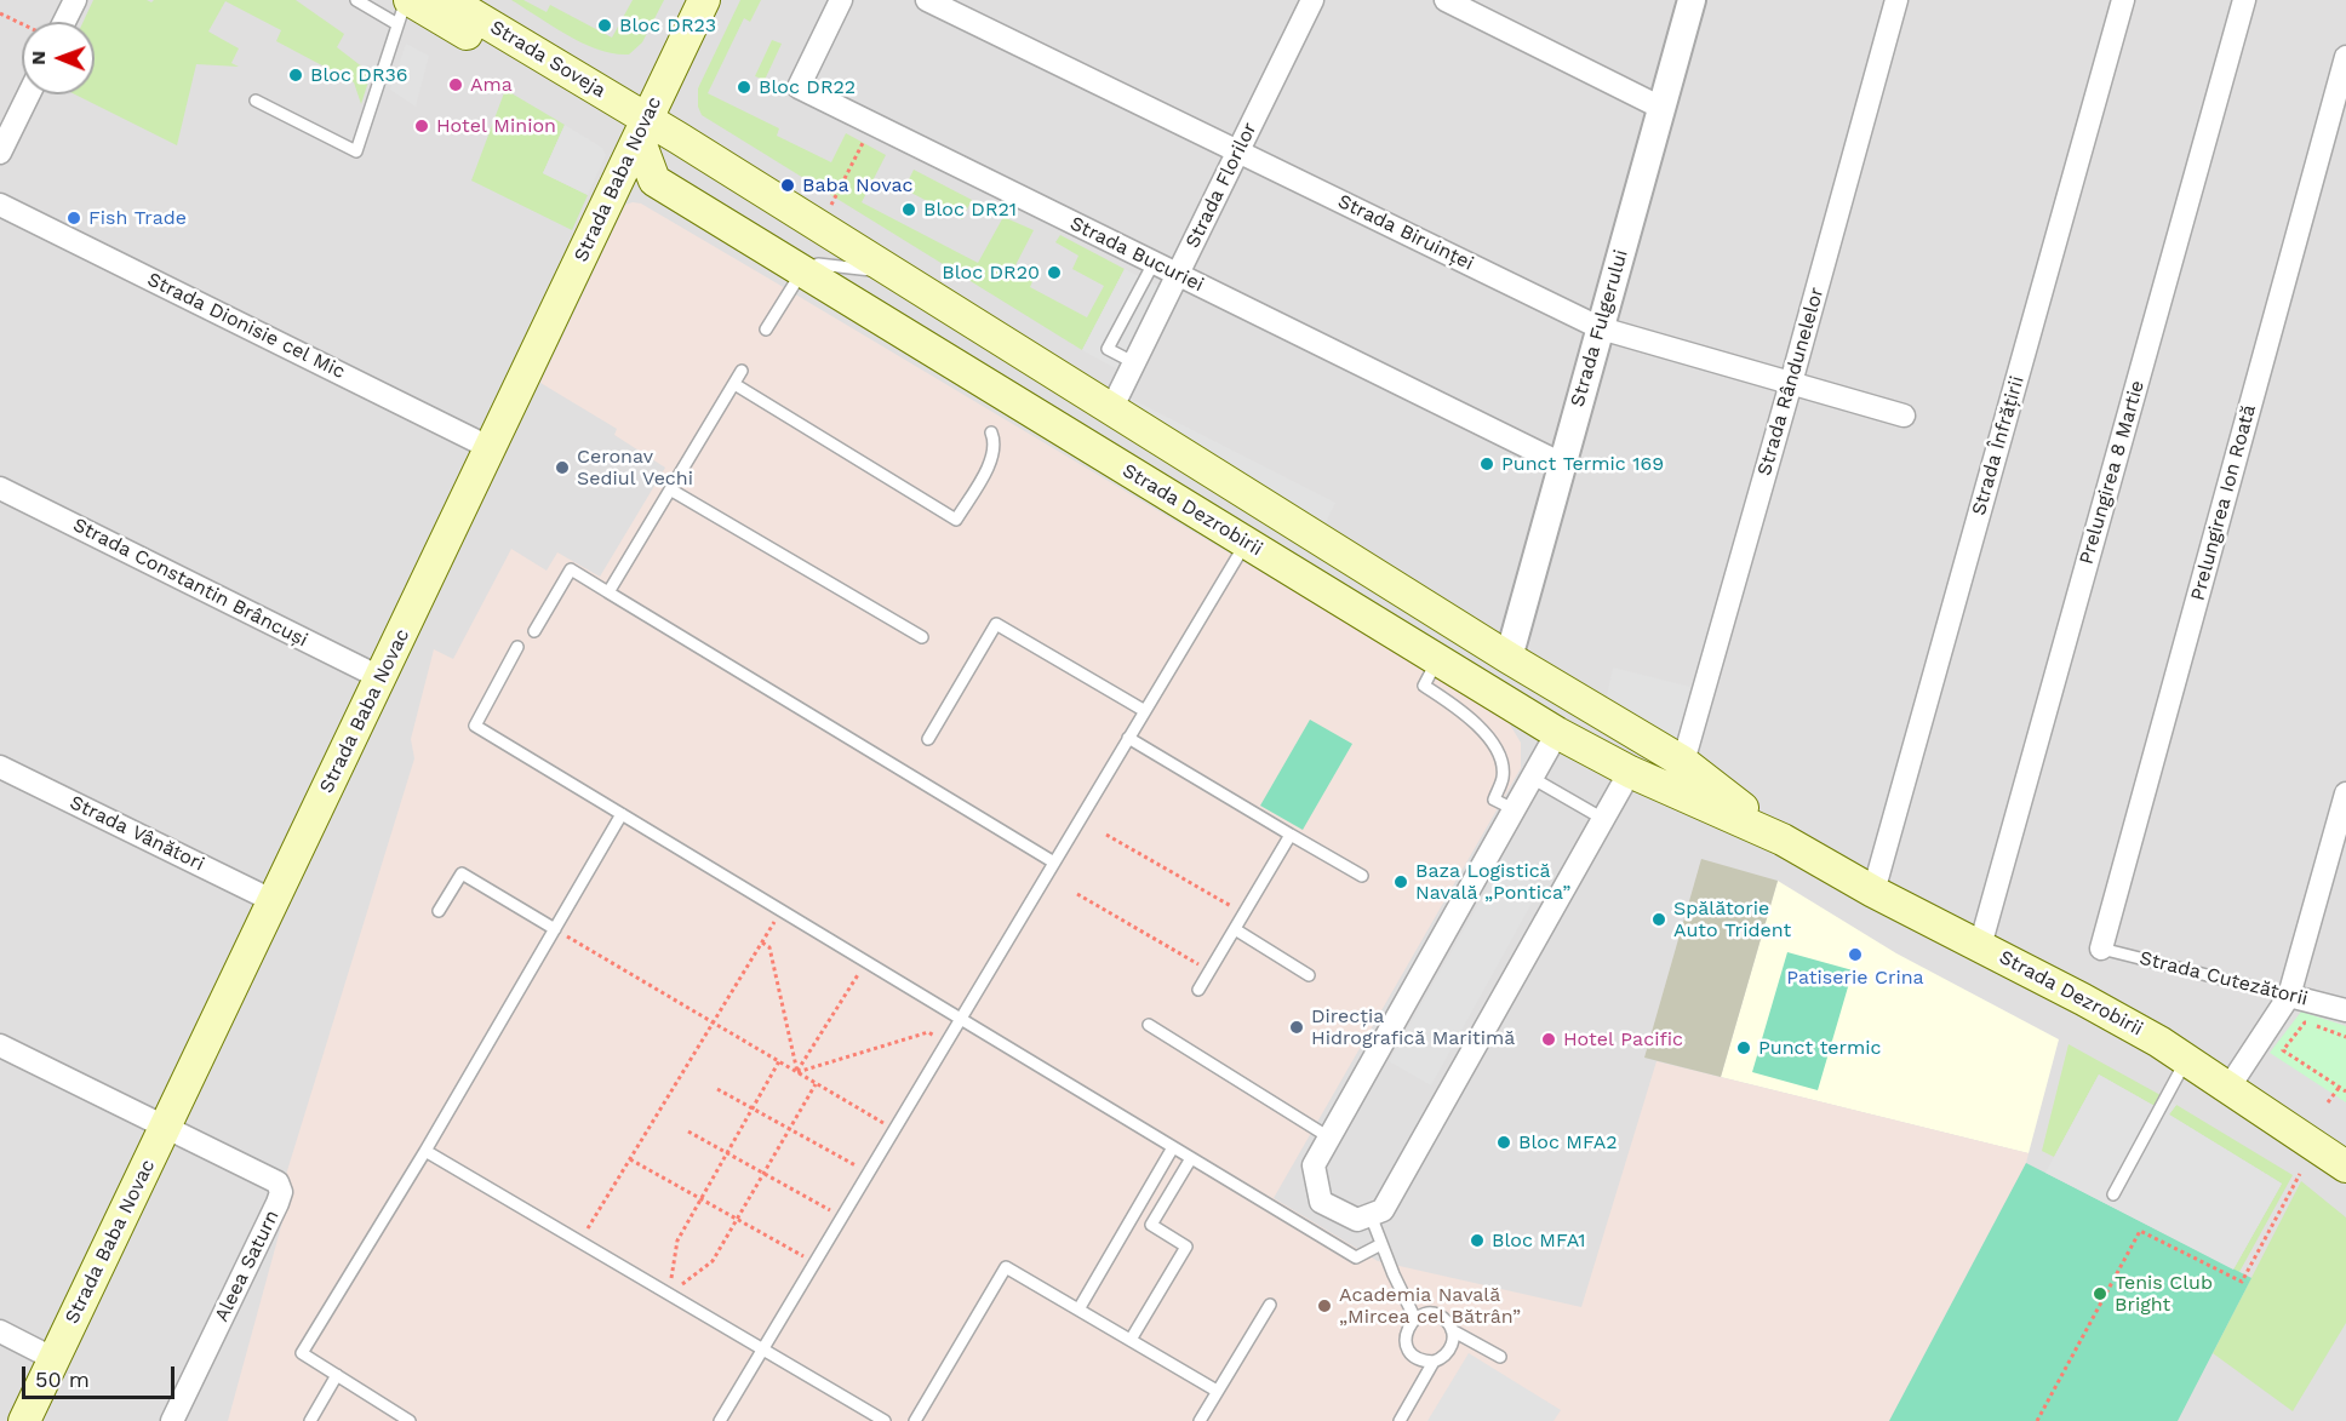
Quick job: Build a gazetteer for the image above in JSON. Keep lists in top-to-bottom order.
{
  "streets": {
    "main road": ["Strada Soveja", "Strada Baba Novac", "Strada Dezrobirii"],
    "street": [
      "Strada Florilor",
      "Strada Biruinței",
      "Strada Bucuriei",
      "Strada Dionisie cel Mic",
      "Strada Fulgerului",
      "Strada Rândunelelor",
      "Strada Înfrățirii",
      "Prelungirea 8 Martie",
      "Prelungirea Ion Roată",
      "Strada Constantin Brâncuși",
      "Strada Vânători",
      "Strada Cutezătorii",
      "Aleea Saturn"
    ]
  },
  "crossings": [
    ["Strada Soveja", "Strada Baba Novac"],
    ["Strada Soveja", "Strada Dezrobirii"],
    ["Strada Baba Novac", "Strada Dionisie cel Mic"],
    ["Strada Baba Novac", "Strada Dezrobirii"],
    ["Strada Baba Novac", "Strada Constantin Brâncuși"],
    ["Strada Baba Novac", "Strada Vânători"],
    ["Strada Baba Novac", "Aleea Saturn"],
    ["Strada Florilor", "Strada Biruinței"],
    ["Strada Florilor", "Strada Bucuriei"],
    ["Strada Florilor", "Strada Dezrobirii"],
    ["Strada Biruinței", "Strada Fulgerului"],
    ["Strada Biruinței", "Strada Rândunelelor"],
    ["Strada Bucuriei", "Strada Fulgerului"],
    ["Strada Fulgerului", "Strada Dezrobirii"],
    ["Strada Rândunelelor", "Strada Dezrobirii"],
    ["Strada Înfrățirii", "Strada Dezrobirii"],
    ["Prelungirea 8 Martie", "Strada Dezrobirii"],
    ["Prelungirea Ion Roată", "Strada Cutezătorii"]
  ],
  "places": [
    "Bloc DR23",
    "Bloc DR36",
    "Ama",
    "Bloc DR22",
    "Hotel Minion",
    "Baba Novac",
    "Bloc DR21",
    "Fish Trade",
    "Bloc DR20",
    "Punct Termic 169",
    "Ceronav Sediul Vechi",
    "Baza Logistică Navală „Pontica”",
    "Spălătorie Auto Trident",
    "Patiserie Crina",
    "Direcția Hidrografică Maritimă",
    "Hotel Pacific",
    "Punct termic",
    "Bloc MFA2",
    "Bloc MFA1",
    "Tenis Club Bright",
    "Academia Navală „Mircea cel Bătrân”"
  ],
  "scale_bar": "50 m",
  "north": "left"
}
